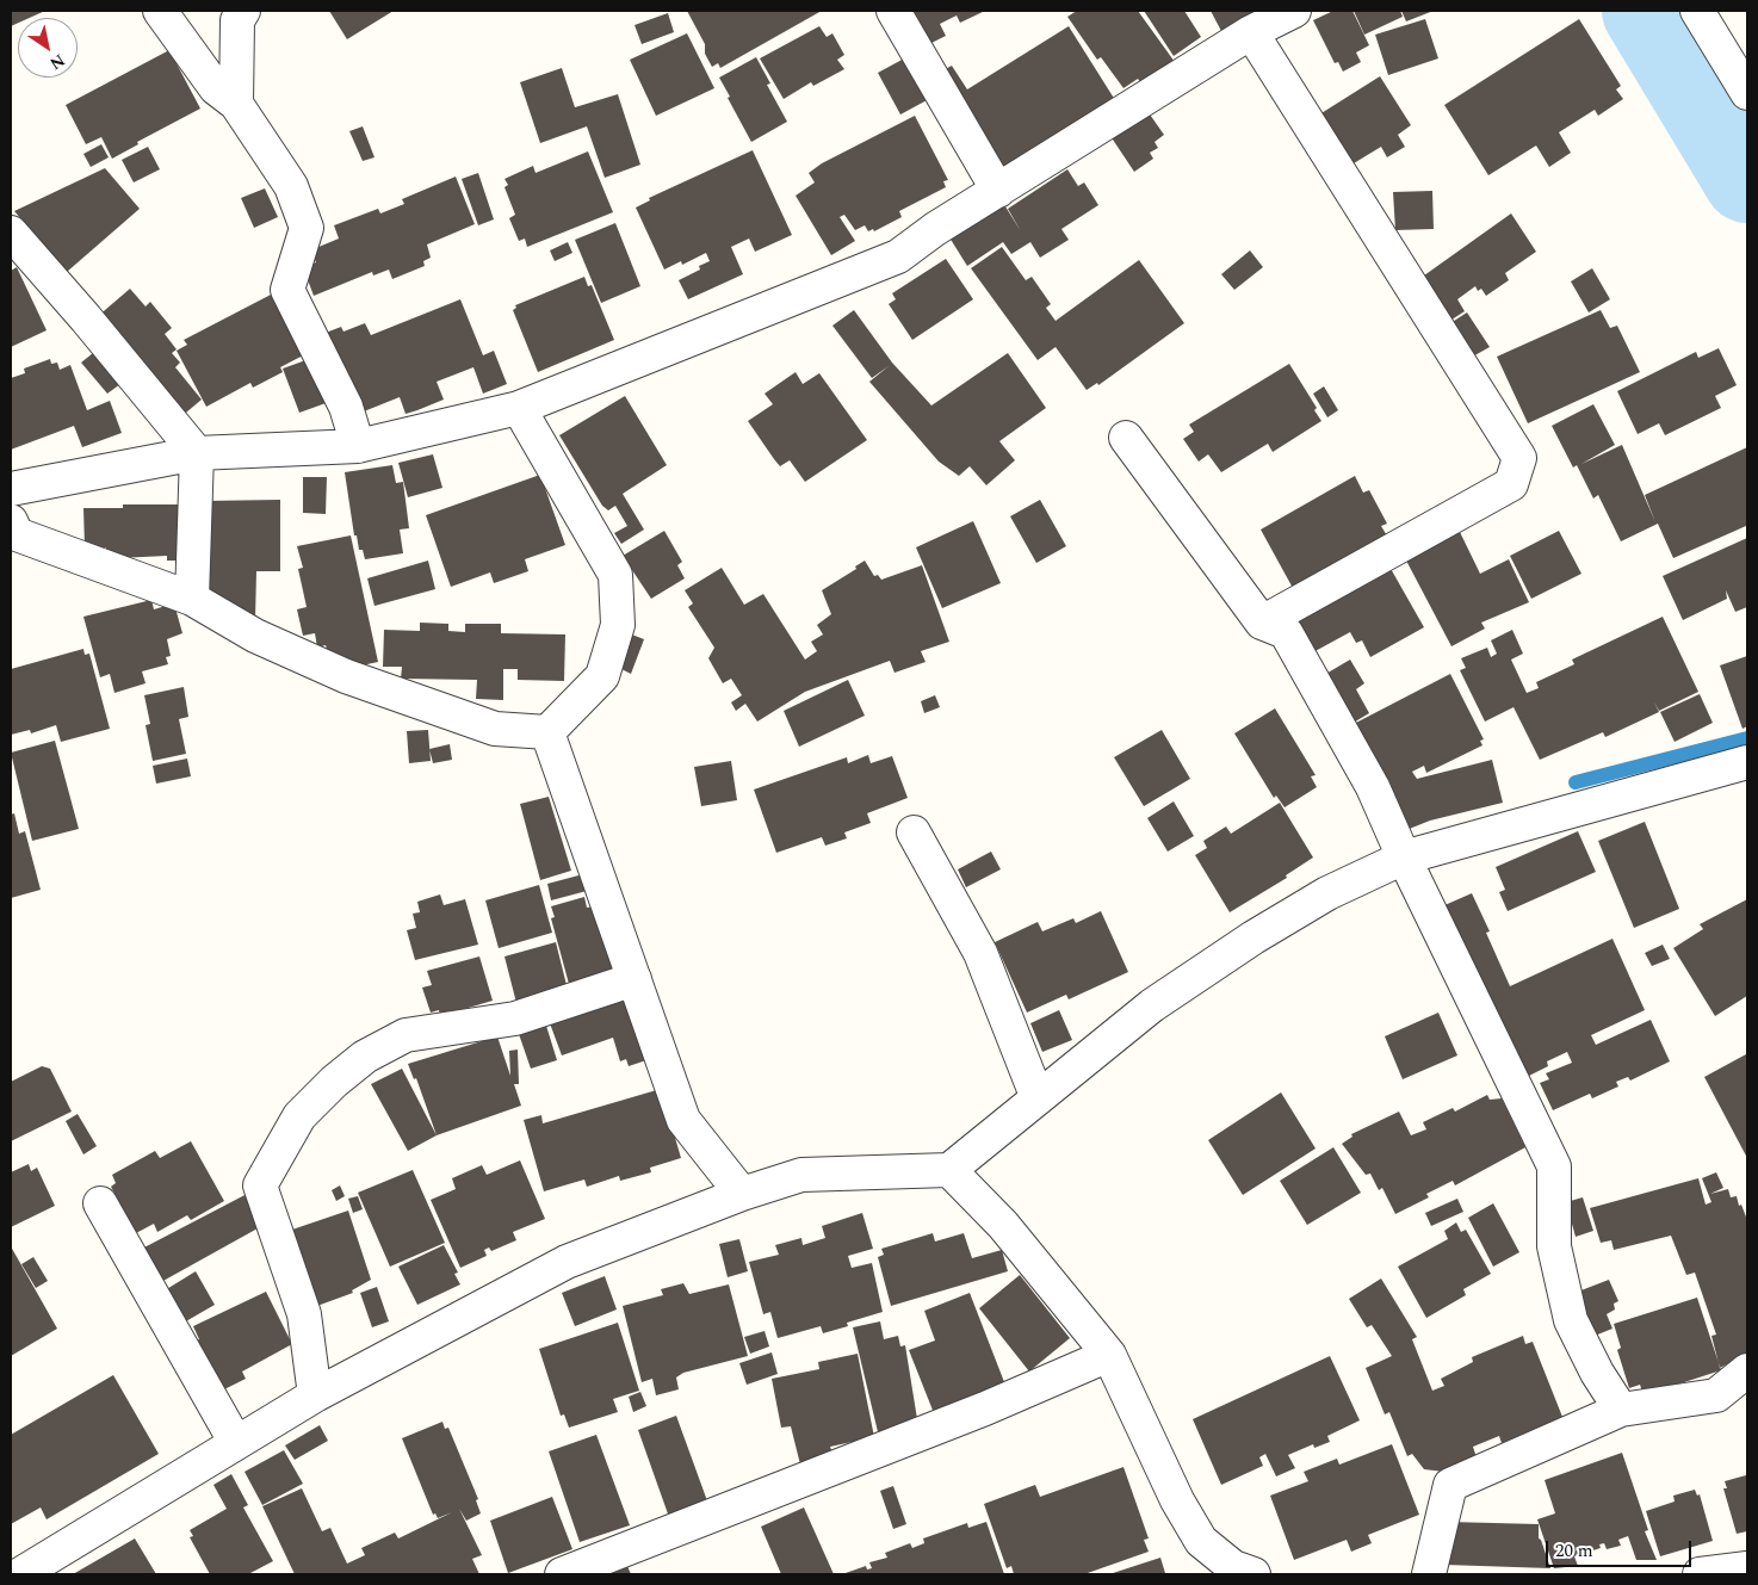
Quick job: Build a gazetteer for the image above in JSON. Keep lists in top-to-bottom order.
{
  "scale_bar": "20 m",
  "north": "bottom right"
}
